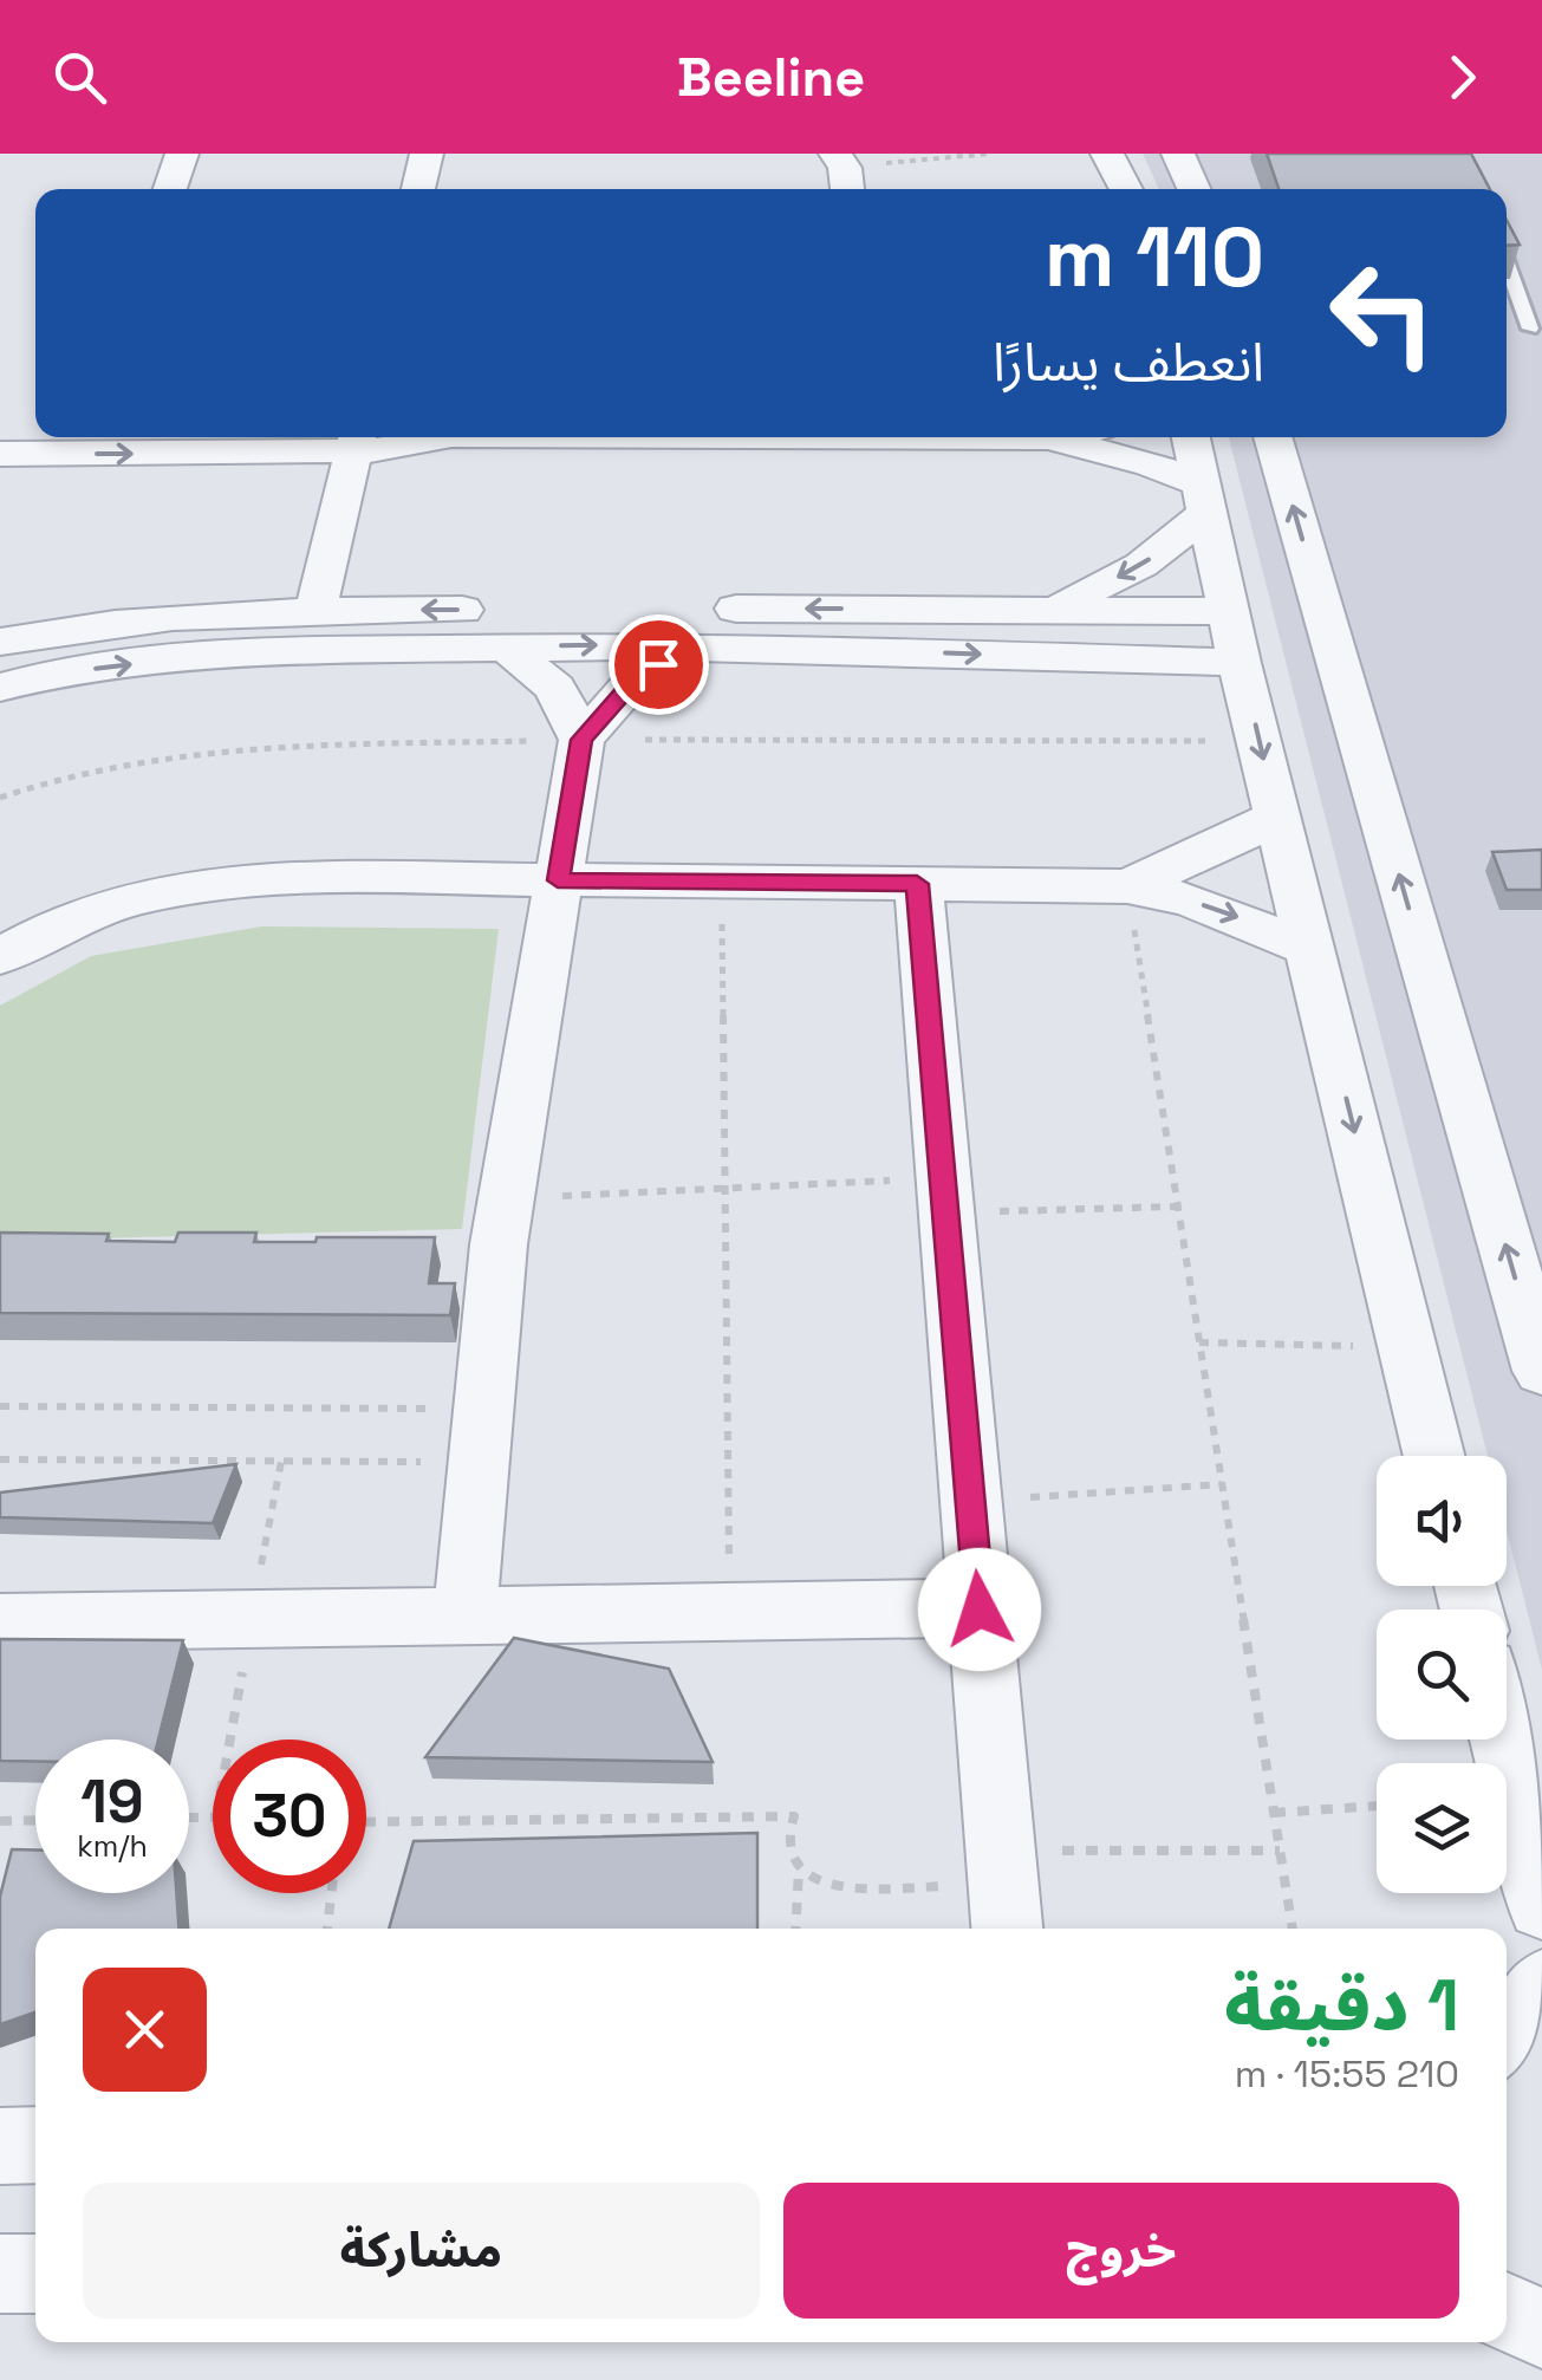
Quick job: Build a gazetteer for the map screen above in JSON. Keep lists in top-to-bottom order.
{
  "page": {
    "header": "Beeline",
    "turn": ["110 m", "انعطف يسارًا"],
    "speed": "19 km/h",
    "limit": "30",
    "heading": ["1 دقيقة", "210 m · 15:55"],
    "buttons": ["خروج", "مشاركة"]
  }
}
